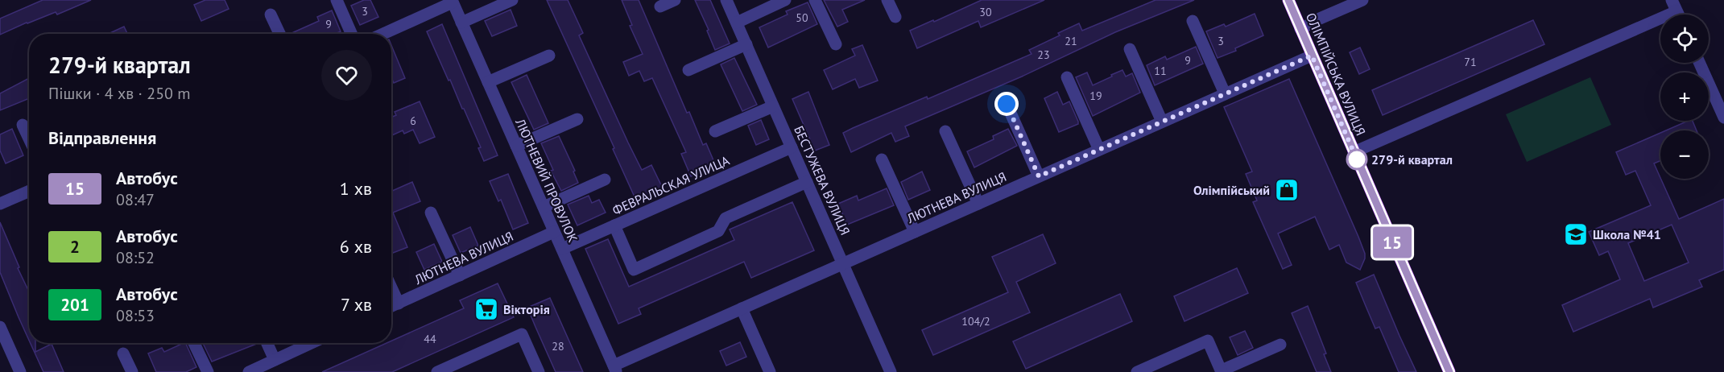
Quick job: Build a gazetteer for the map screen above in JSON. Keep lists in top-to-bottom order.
{
  "streets": {
    "main road": ["ОЛІМПІЙСЬКА ВУЛИЦЯ"],
    "street": [
      "ЛЮТНЕВИЙ ПРОВУЛОК",
      "БЕСТУЖЕВА ВУЛИЦЯ",
      "ФЕВРАЛЬСКАЯ УЛИЦА",
      "ЛЮТНЕВА ВУЛИЦЯ"
    ]
  },
  "crossings": [
    ["ОЛІМПІЙСЬКА ВУЛИЦЯ", "ЛЮТНЕВА ВУЛИЦЯ"],
    ["ЛЮТНЕВИЙ ПРОВУЛОК", "ФЕВРАЛЬСКАЯ УЛИЦА"],
    ["ЛЮТНЕВИЙ ПРОВУЛОК", "ЛЮТНЕВА ВУЛИЦЯ"],
    ["БЕСТУЖЕВА ВУЛИЦЯ", "ФЕВРАЛЬСКАЯ УЛИЦА"],
    ["БЕСТУЖЕВА ВУЛИЦЯ", "ЛЮТНЕВА ВУЛИЦЯ"]
  ],
  "places": {
    "other": ["279-й квартал"],
    "shop": ["Олімпійський"],
    "school or university": ["Школа №41"],
    "supermarket": ["Вікторія"]
  },
  "lines": ["bus line 15"],
  "house_numbers": [
    "3",
    "30",
    "50",
    "9",
    "21",
    "3",
    "23",
    "9",
    "71",
    "11",
    "19",
    "6",
    "104/2",
    "44",
    "28"
  ],
  "page": {
    "on_map": "15",
    "map_buttons": ["+", "−"],
    "heading": [
      ["279-й квартал", "Пішки · 4 хв · 250 m"],
      "Відправлення"
    ],
    "list": [
      {
        "mark": "15",
        "name": "Автобус",
        "note": "08:47",
        "value": "1 хв"
      },
      {
        "mark": "2",
        "name": "Автобус",
        "note": "08:52",
        "value": "6 хв"
      },
      {
        "mark": "201",
        "name": "Автобус",
        "note": "08:53",
        "value": "7 хв"
      }
    ]
  }
}
